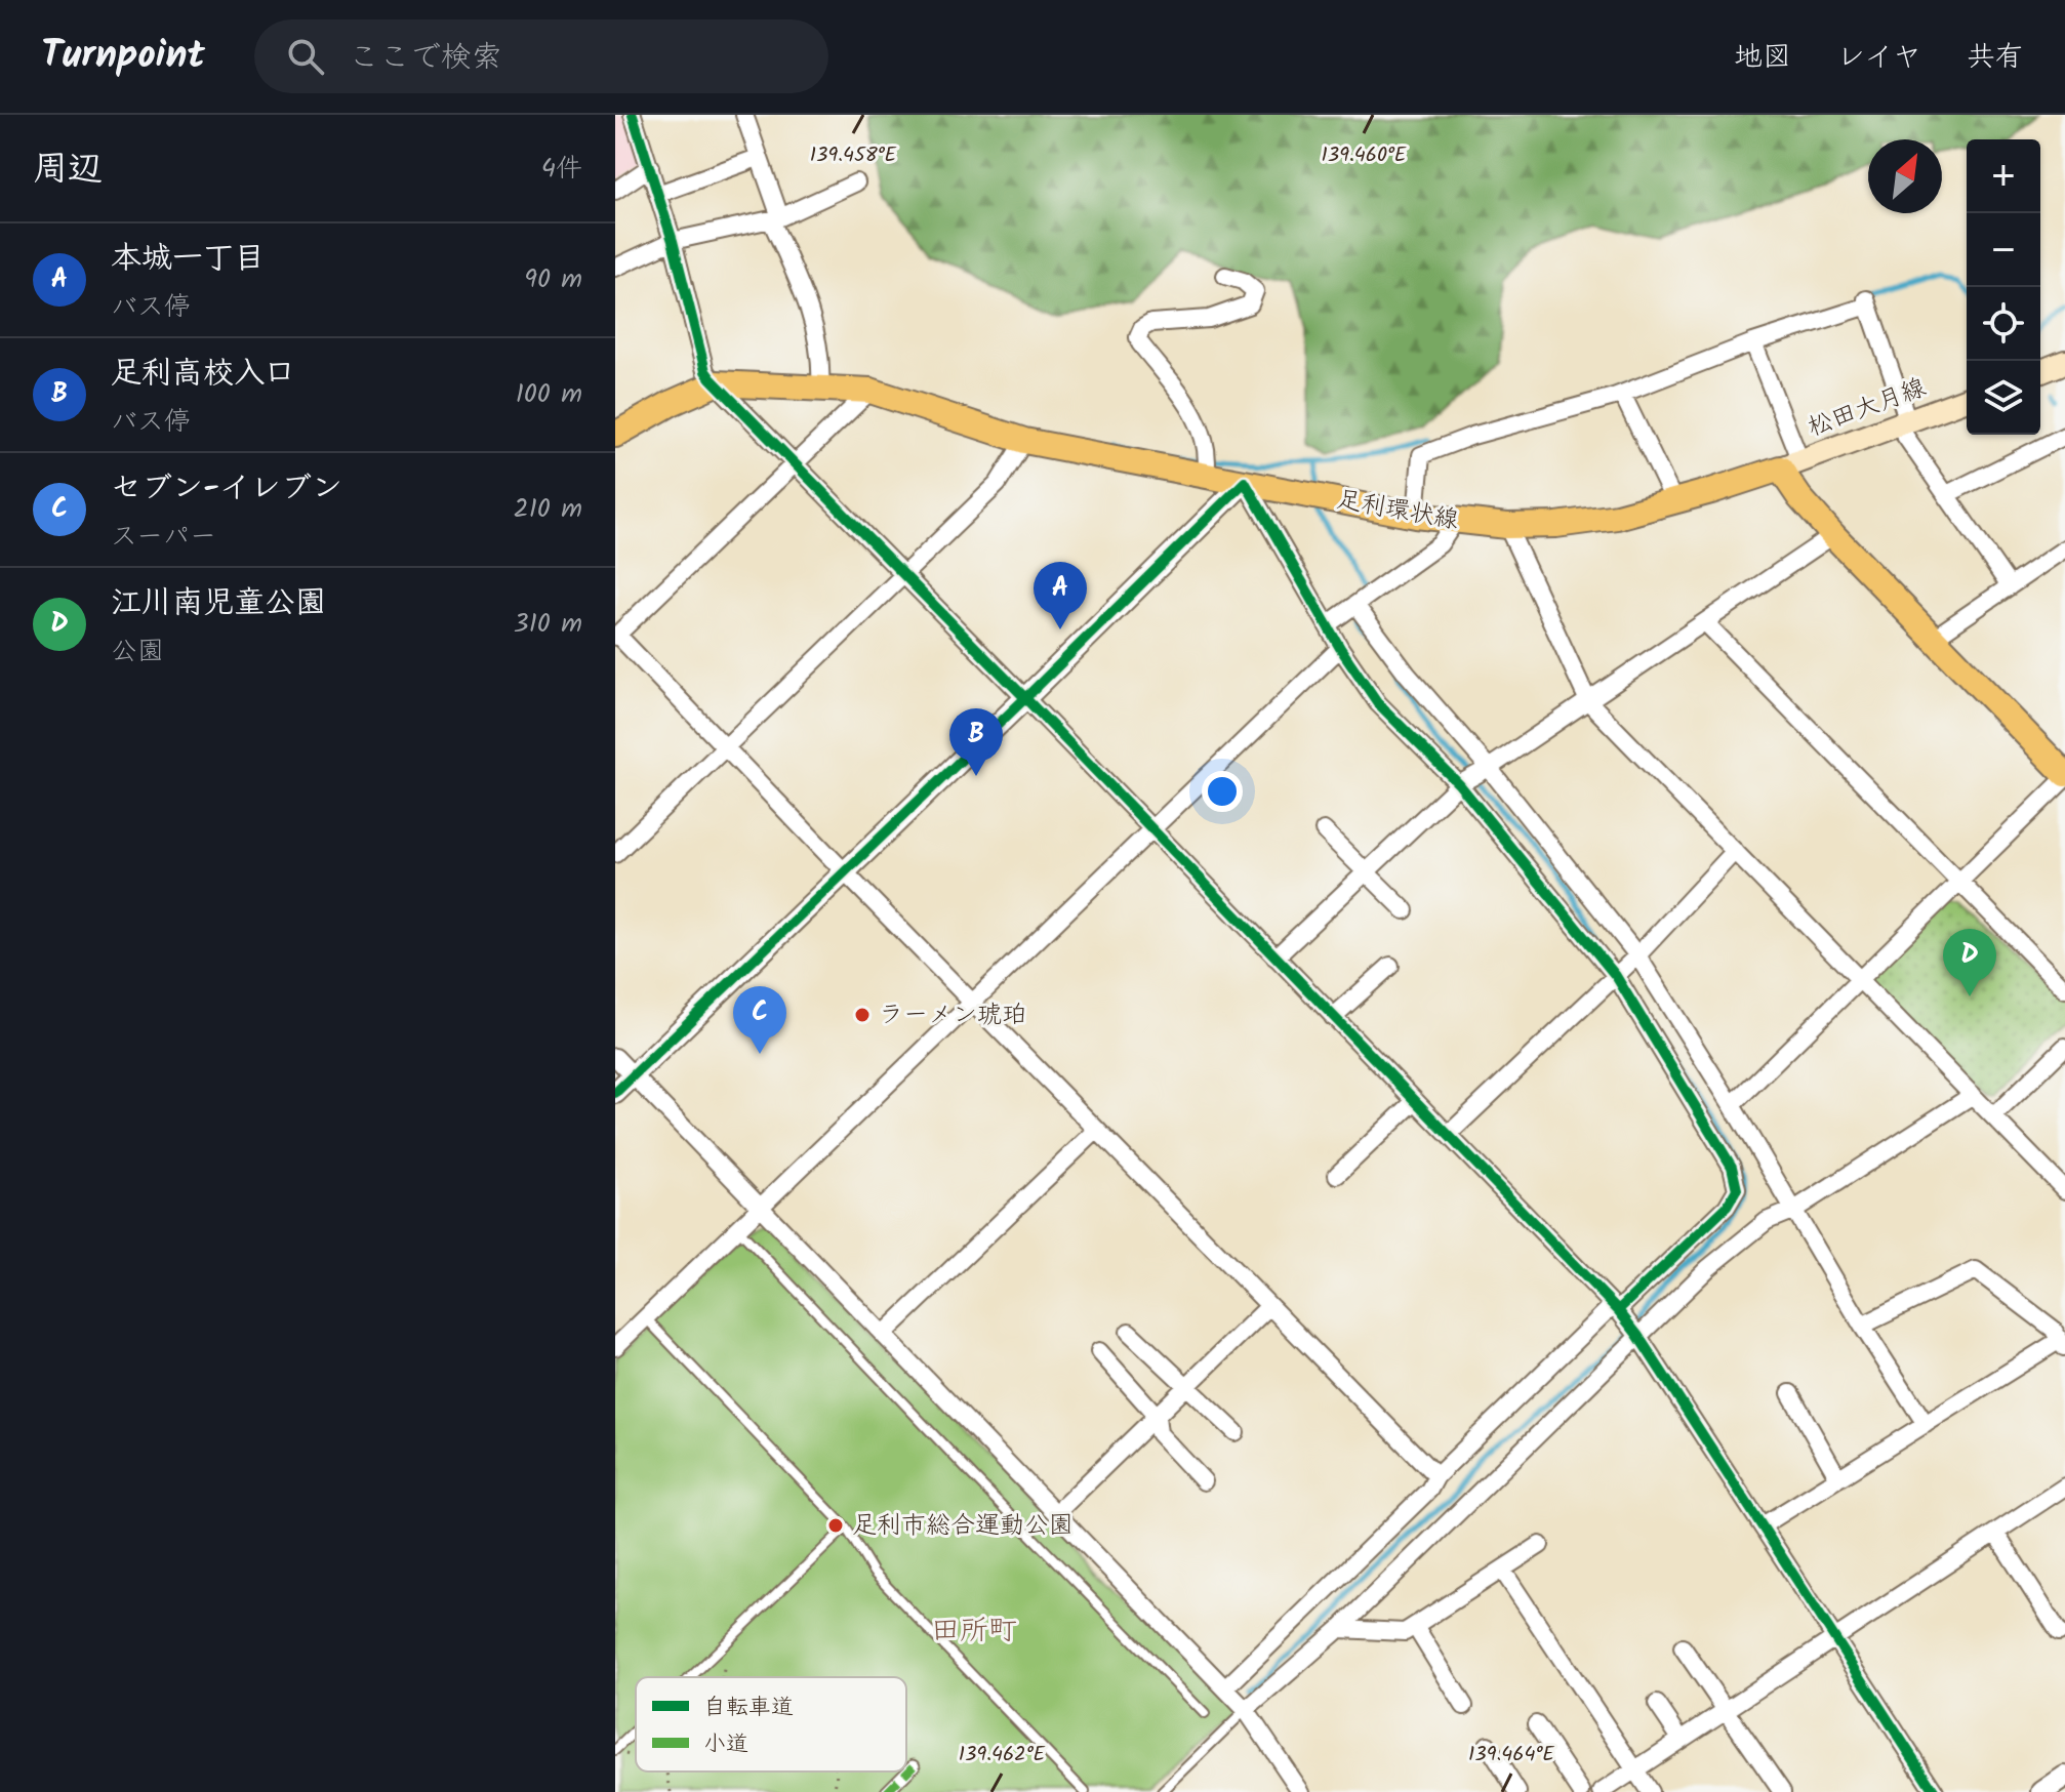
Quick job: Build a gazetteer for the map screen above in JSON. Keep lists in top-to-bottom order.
{
  "streets": {
    "main road": ["松田大月線", "足利環状線"]
  },
  "crossings": [
    ["松田大月線", "足利環状線"]
  ],
  "districts": ["田所町"],
  "places": ["ラーメン琥珀", "足利市総合運動公園"],
  "legend": ["自転車道", "小道"],
  "north": "top right",
  "page": {
    "header": "Turnpoint",
    "search": "ここで検索",
    "nav": ["地図", "レイヤ", "共有"],
    "heading": ["周辺", "4件"],
    "map_buttons": ["+", "−"],
    "list": [
      {
        "mark": "A",
        "name": "本城一丁目",
        "note": "バス停",
        "value": "90 m"
      },
      {
        "mark": "B",
        "name": "足利高校入口",
        "note": "バス停",
        "value": "100 m"
      },
      {
        "mark": "C",
        "name": "セブン-イレブン",
        "note": "スーパー",
        "value": "210 m"
      },
      {
        "mark": "D",
        "name": "江川南児童公園",
        "note": "公園",
        "value": "310 m"
      }
    ],
    "pins": [
      "A",
      "B",
      "D",
      "C"
    ]
  },
  "coordinates": [
    "139.458°E",
    "139.460°E",
    "139.462°E",
    "139.464°E"
  ]
}
